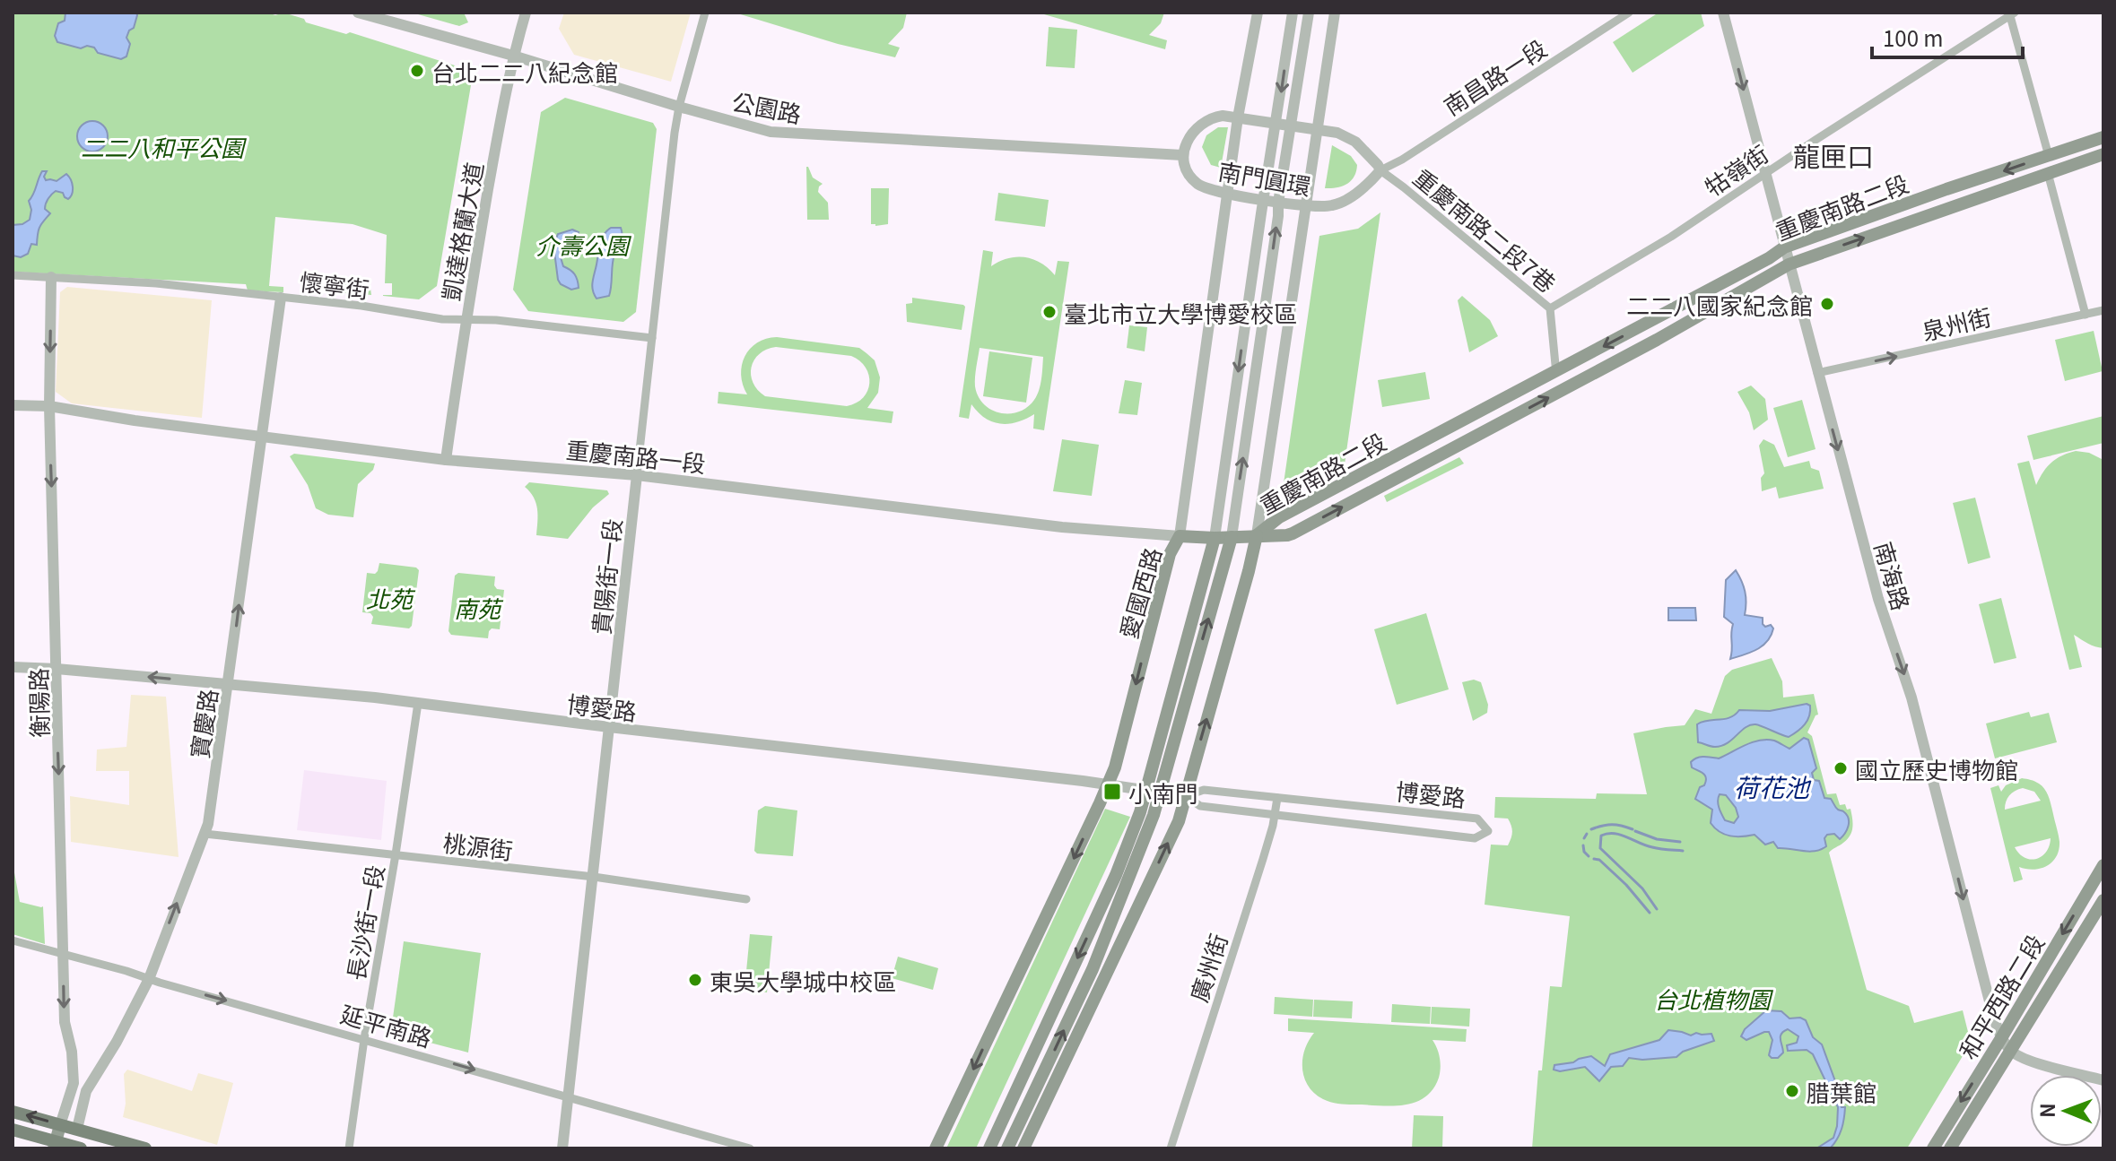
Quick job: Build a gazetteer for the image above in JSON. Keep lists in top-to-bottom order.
{
  "streets": {
    "main road": [
      "重慶南路二段",
      "重慶南路一段",
      "愛國西路",
      "和平西路二段"
    ],
    "street": [
      "南昌路一段",
      "公園路",
      "牯嶺街",
      "南門圓環",
      "重慶南路二段7巷",
      "凱達格蘭大道",
      "懷寧街",
      "泉州街",
      "南海路",
      "貴陽街一段",
      "衡陽路",
      "博愛路",
      "寶慶路",
      "桃源街",
      "長沙街一段",
      "廣州街",
      "延平南路"
    ]
  },
  "crossings": [
    ["南昌路一段", "南門圓環"],
    ["南昌路一段", "重慶南路二段7巷"],
    ["公園路", "南門圓環"],
    ["公園路", "凱達格蘭大道"],
    ["公園路", "貴陽街一段"],
    ["牯嶺街", "重慶南路二段7巷"],
    ["牯嶺街", "南海路"],
    ["南門圓環", "重慶南路二段7巷"],
    ["南門圓環", "愛國西路"],
    ["重慶南路二段", "重慶南路二段7巷"],
    ["重慶南路二段", "重慶南路一段"],
    ["重慶南路二段", "南海路"],
    ["凱達格蘭大道", "懷寧街"],
    ["凱達格蘭大道", "重慶南路一段"],
    ["懷寧街", "貴陽街一段"],
    ["懷寧街", "衡陽路"],
    ["懷寧街", "寶慶路"],
    ["泉州街", "南海路"],
    ["重慶南路一段", "貴陽街一段"],
    ["重慶南路一段", "愛國西路"],
    ["重慶南路一段", "衡陽路"],
    ["重慶南路一段", "寶慶路"],
    ["南海路", "和平西路二段"],
    ["貴陽街一段", "博愛路"],
    ["貴陽街一段", "桃源街"],
    ["貴陽街一段", "延平南路"],
    ["愛國西路", "博愛路"],
    ["衡陽路", "博愛路"],
    ["衡陽路", "延平南路"],
    ["博愛路", "寶慶路"],
    ["博愛路", "長沙街一段"],
    ["博愛路", "廣州街"],
    ["寶慶路", "桃源街"],
    ["寶慶路", "延平南路"],
    ["桃源街", "長沙街一段"],
    ["長沙街一段", "延平南路"]
  ],
  "one_way": [
    "泉州街",
    "南海路",
    "愛國西路",
    "衡陽路",
    "寶慶路",
    "延平南路"
  ],
  "districts": ["龍匣口"],
  "water": ["荷花池"],
  "parks": [
    "二二八和平公園",
    "介壽公園",
    "北苑",
    "南苑",
    "台北植物園"
  ],
  "places": {
    "other": [
      "台北二二八紀念館",
      "二二八國家紀念館",
      "臺北市立大學博愛校區",
      "國立歷史博物館",
      "東吳大學城中校區",
      "腊葉館"
    ],
    "transit": ["小南門"]
  },
  "scale_bar": "100 m",
  "north": "left"
}
